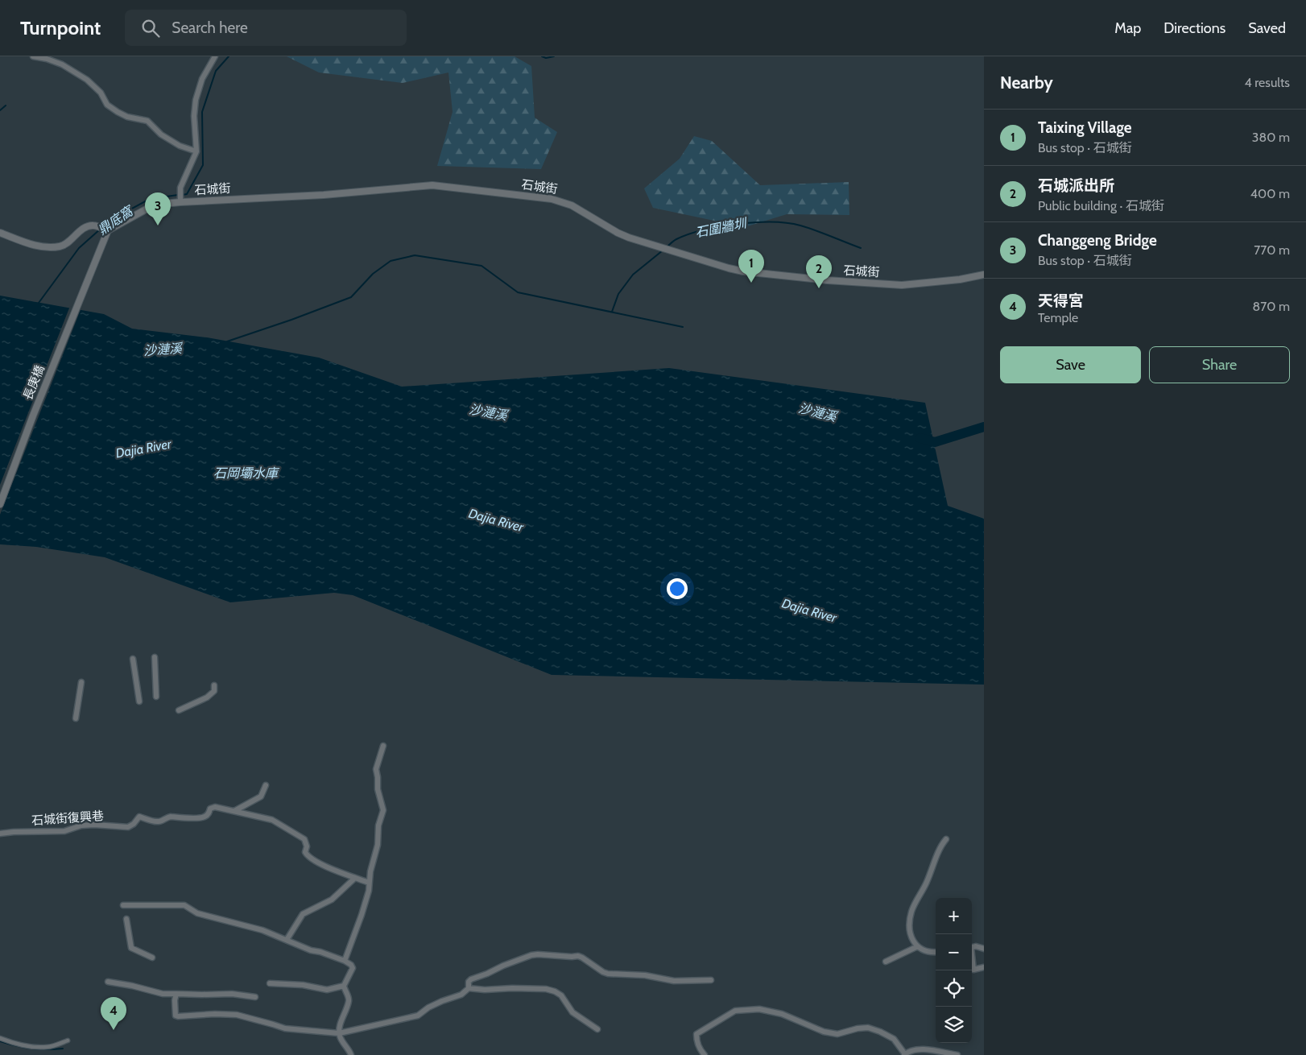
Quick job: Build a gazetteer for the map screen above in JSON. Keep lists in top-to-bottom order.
{
  "streets": {
    "street": ["石城街", "長庚橋", "石城街復興巷"]
  },
  "crossings": [
    ["石城街", "長庚橋"]
  ],
  "water": [
    "鼎底窩",
    "石圍牆圳",
    "沙漣溪",
    "Dajia River",
    "石岡壩水庫"
  ],
  "page": {
    "header": "Turnpoint",
    "search": "Search here",
    "nav": ["Map", "Directions", "Saved"],
    "heading": ["Nearby", "4 results"],
    "list": [
      {
        "mark": "1",
        "name": "Taixing Village",
        "note": "Bus stop · 石城街",
        "value": "380 m"
      },
      {
        "mark": "2",
        "name": "石城派出所",
        "note": "Public building · 石城街",
        "value": "400 m"
      },
      {
        "mark": "3",
        "name": "Changgeng Bridge",
        "note": "Bus stop · 石城街",
        "value": "770 m"
      },
      {
        "mark": "4",
        "name": "天得宮",
        "note": "Temple",
        "value": "870 m"
      }
    ],
    "pins": [
      "3",
      "1",
      "2",
      "4"
    ],
    "buttons": ["Save", "Share"],
    "map_buttons": ["+", "−"]
  }
}
